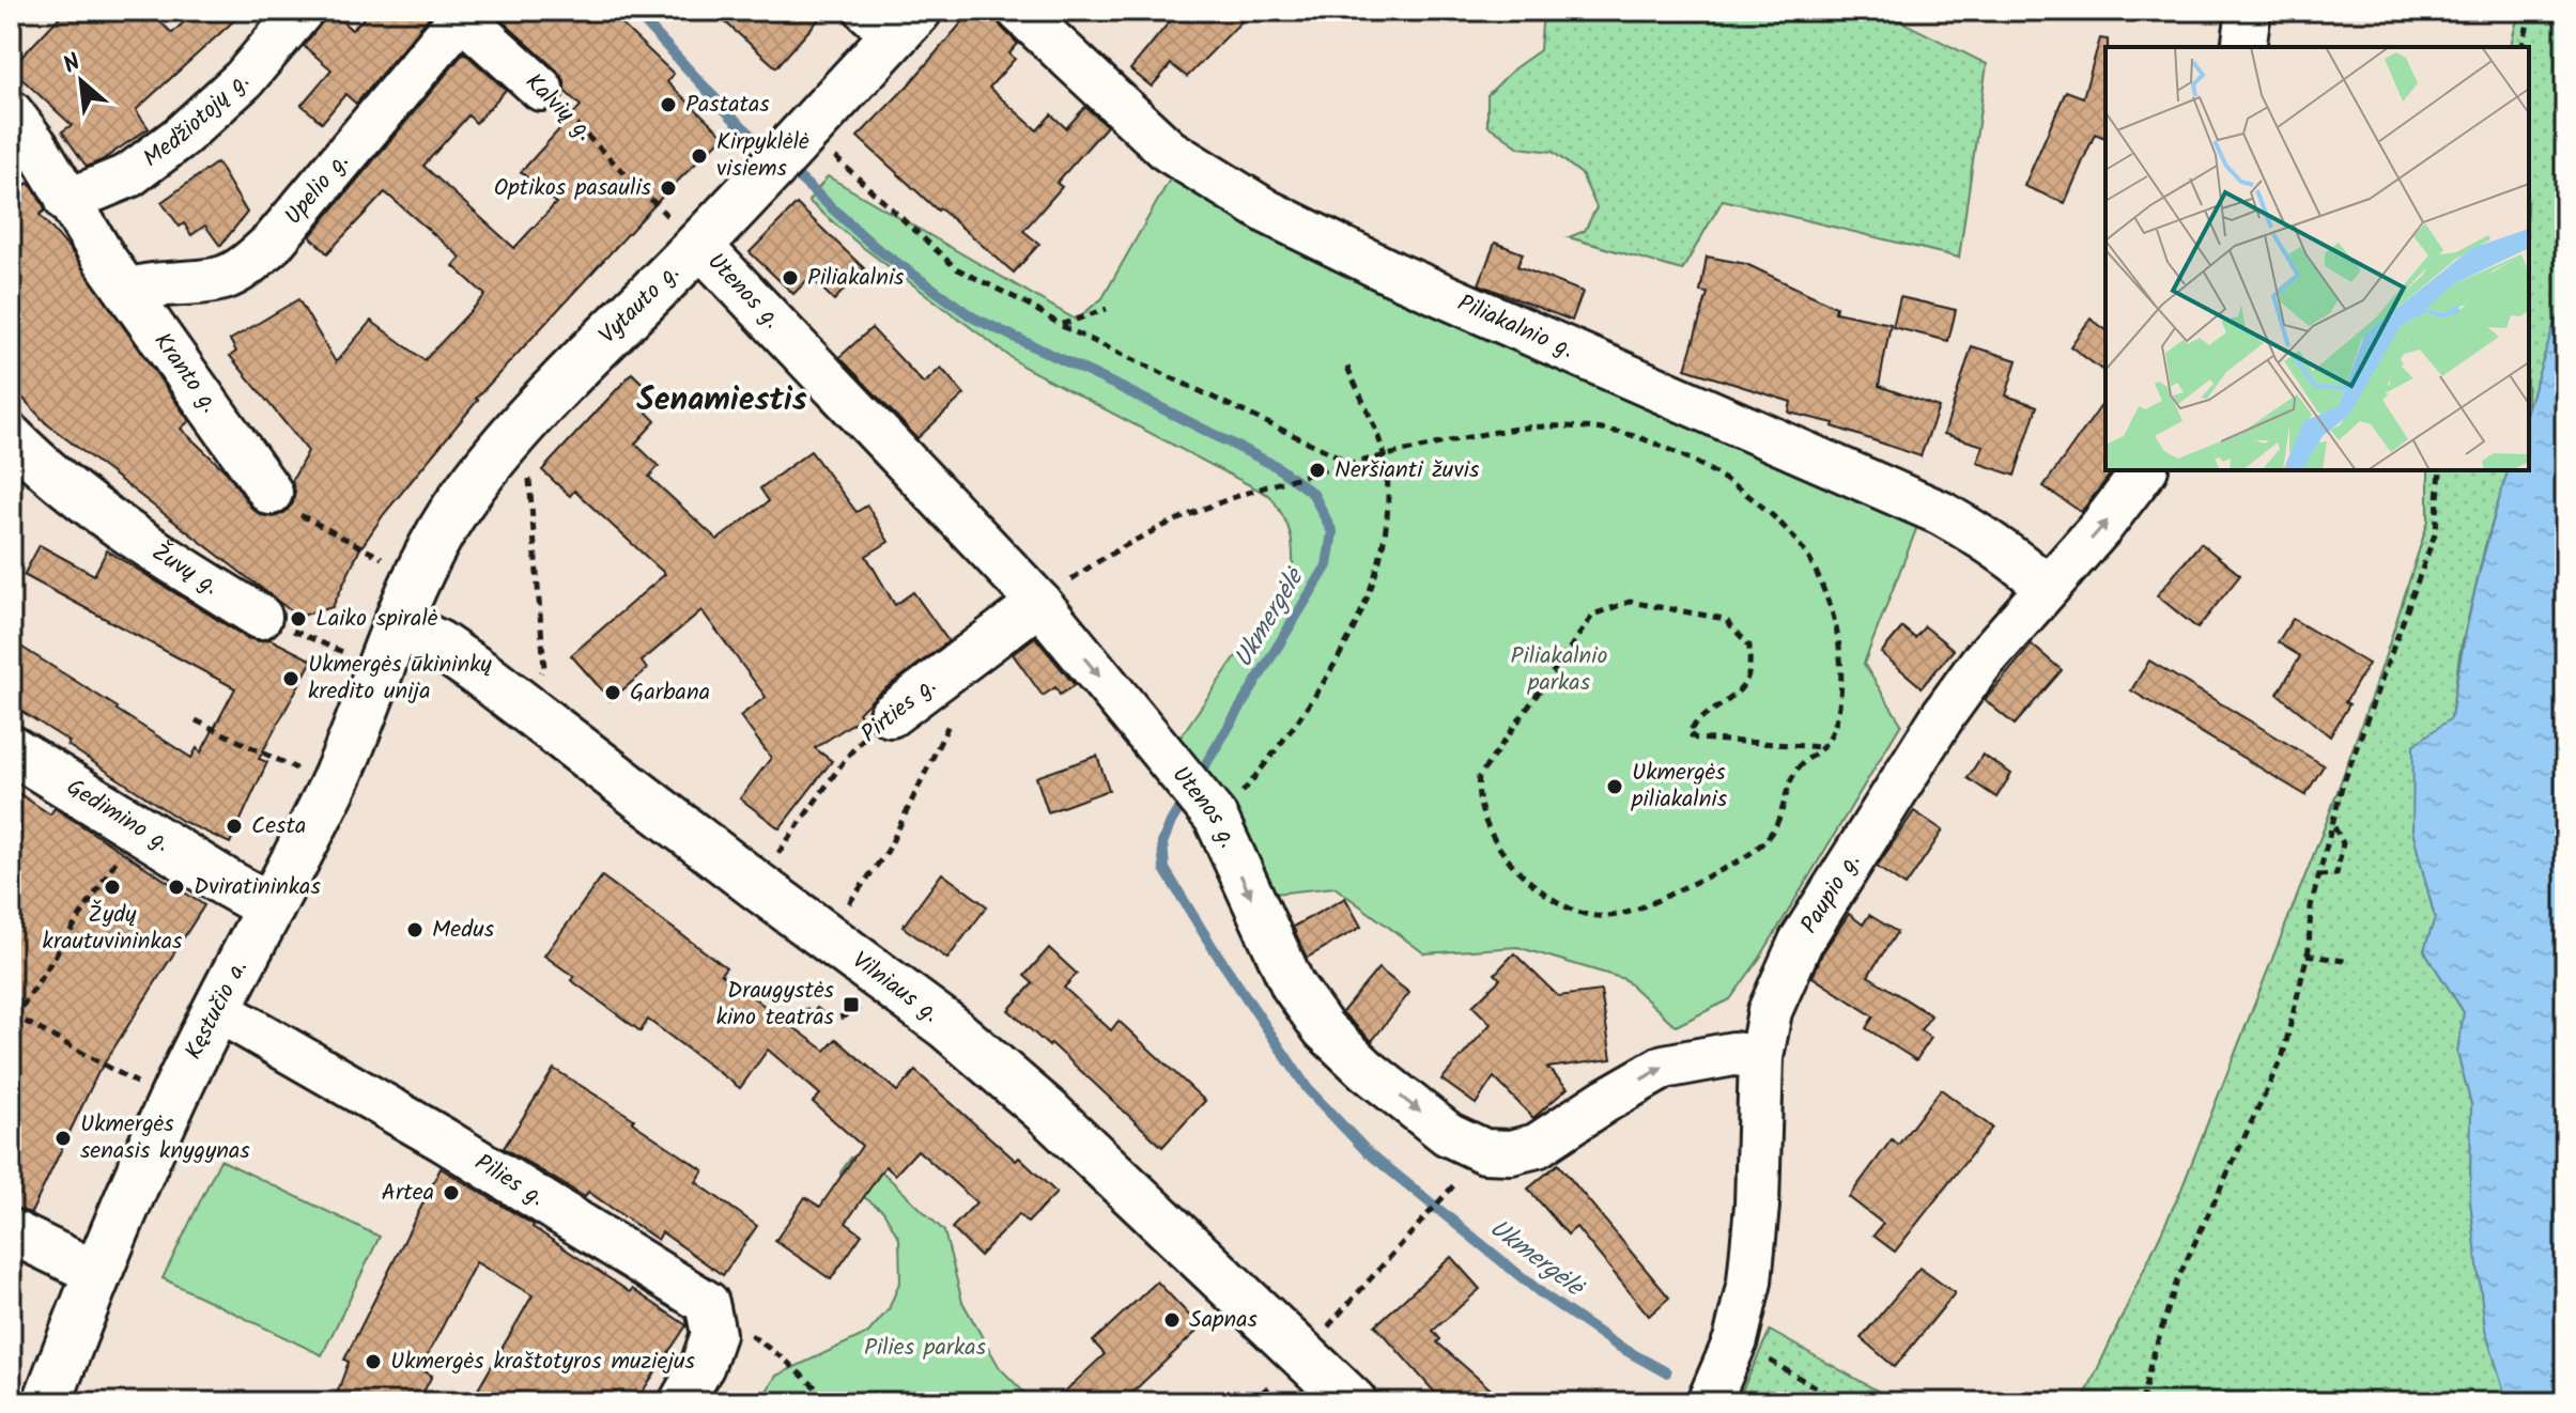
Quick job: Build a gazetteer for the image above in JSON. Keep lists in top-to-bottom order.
{
  "streets": {
    "main road": [
      "Vytauto g.",
      "Gedimino g.",
      "Vilniaus g.",
      "Kęstučio a."
    ],
    "street": [
      "Kalvių g.",
      "Medžiotojų g.",
      "Upelio g.",
      "Utenos g.",
      "Piliakalnio g.",
      "Kranto g.",
      "Žuvų g.",
      "Pirties g.",
      "Paupio g.",
      "Pilies g."
    ]
  },
  "crossings": [
    ["Kalvių g.", "Upelio g."],
    ["Medžiotojų g.", "Kranto g."],
    ["Upelio g.", "Kranto g."],
    ["Utenos g.", "Vytauto g."],
    ["Utenos g.", "Pirties g."],
    ["Utenos g.", "Paupio g."],
    ["Vytauto g.", "Vilniaus g."],
    ["Vytauto g.", "Kęstučio a."],
    ["Piliakalnio g.", "Paupio g."],
    ["Pirties g.", "Vilniaus g."],
    ["Gedimino g.", "Kęstučio a."],
    ["Vilniaus g.", "Kęstučio a."],
    ["Kęstučio a.", "Pilies g."]
  ],
  "one_way": ["Utenos g."],
  "districts": ["Senamiestis"],
  "water": ["Ukmergėlė"],
  "parks": ["Piliakalnio parkas", "Pilies parkas"],
  "places": {
    "other": [
      "Pastatas",
      "Kirpyklėlė visiems",
      "Optikos pasaulis",
      "Piliakalnis",
      "Neršianti žuvis",
      "Laiko spiralė",
      "Ukmergės ūkininkų kredito unija",
      "Garbana",
      "Ukmergės piliakalnis",
      "Cesta",
      "Žydų krautuvininkas",
      "Dviratininkas",
      "Medus",
      "Ukmergės senasis knygynas",
      "Artea",
      "Sapnas",
      "Ukmergės kraštotyros muziejus"
    ],
    "transit": ["Draugystės kino teatras"]
  },
  "north": "top left"
}
